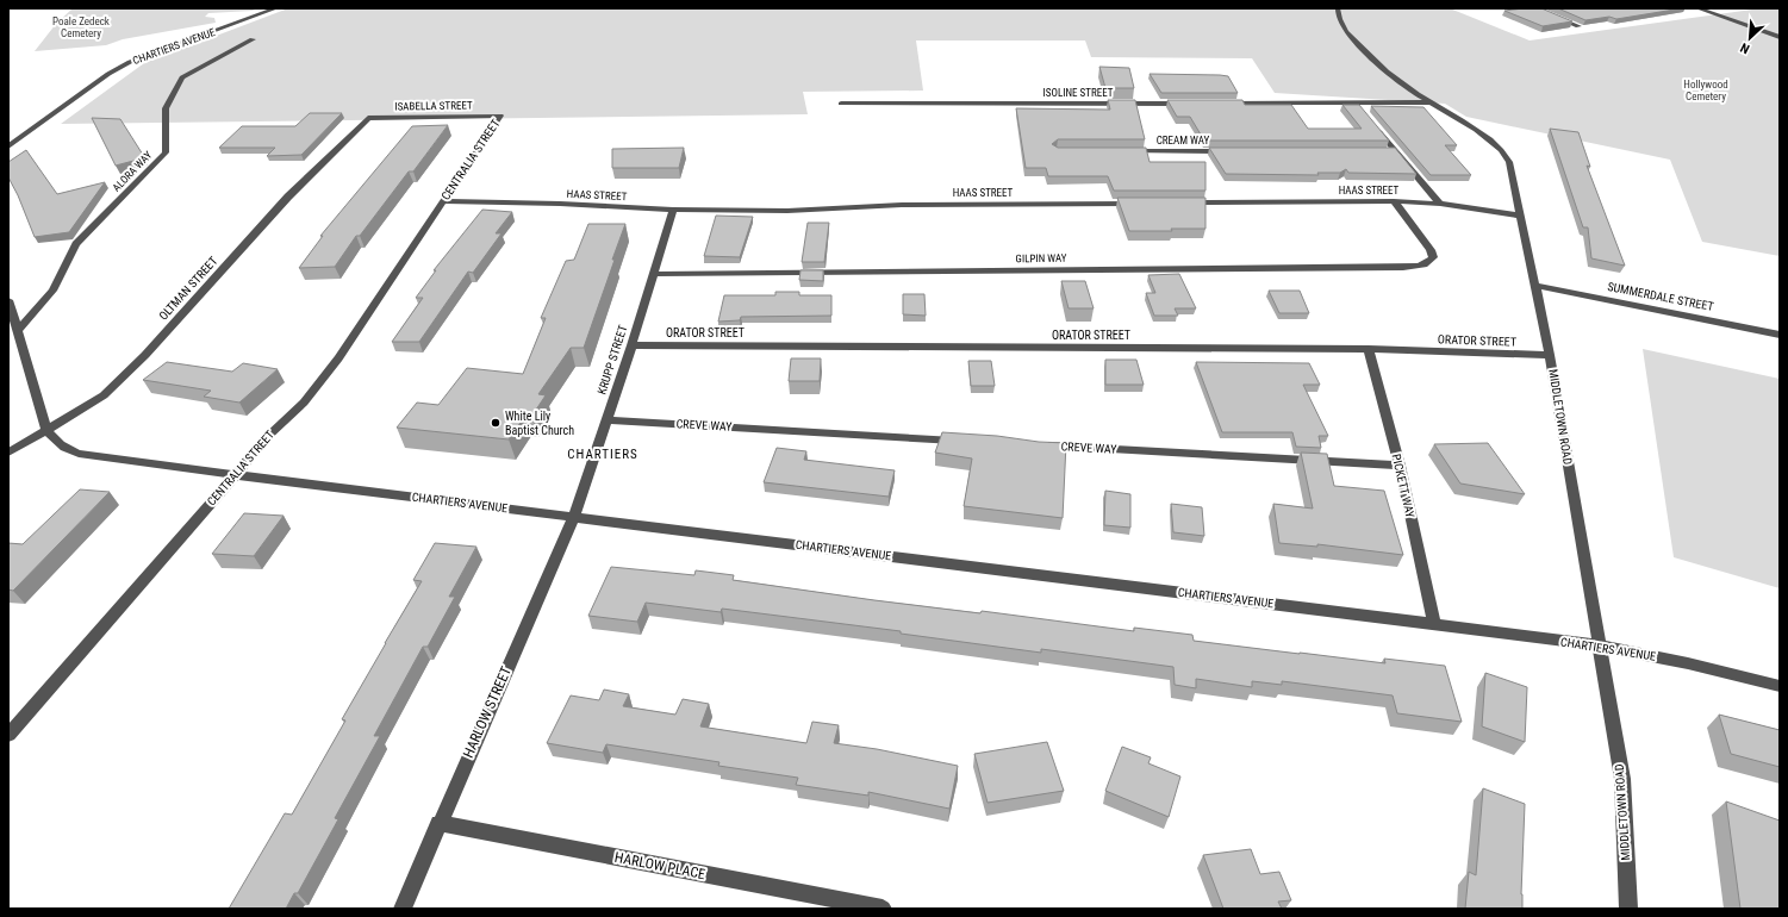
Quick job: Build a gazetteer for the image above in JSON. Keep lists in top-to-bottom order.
{
  "streets": {
    "street": [
      "CHARTIERS AVENUE",
      "ISOLINE STREET",
      "ISABELLA STREET",
      "CREAM WAY",
      "CENTRALIA STREET",
      "ALORA WAY",
      "HAAS STREET",
      "GILPIN WAY",
      "OLTMAN STREET",
      "SUMMERDALE STREET",
      "ORATOR STREET",
      "KRUPP STREET",
      "MIDDLETOWN ROAD",
      "CREVE WAY",
      "PICKETT WAY",
      "HARLOW STREET",
      "HARLOW PLACE"
    ]
  },
  "crossings": [
    ["CHARTIERS AVENUE", "CENTRALIA STREET"],
    ["CHARTIERS AVENUE", "ALORA WAY"],
    ["CHARTIERS AVENUE", "OLTMAN STREET"],
    ["CHARTIERS AVENUE", "KRUPP STREET"],
    ["CHARTIERS AVENUE", "MIDDLETOWN ROAD"],
    ["CHARTIERS AVENUE", "PICKETT WAY"],
    ["CHARTIERS AVENUE", "HARLOW STREET"],
    ["ISABELLA STREET", "CENTRALIA STREET"],
    ["ISABELLA STREET", "OLTMAN STREET"],
    ["CENTRALIA STREET", "HAAS STREET"],
    ["HAAS STREET", "GILPIN WAY"],
    ["HAAS STREET", "KRUPP STREET"],
    ["HAAS STREET", "MIDDLETOWN ROAD"],
    ["GILPIN WAY", "KRUPP STREET"],
    ["SUMMERDALE STREET", "MIDDLETOWN ROAD"],
    ["ORATOR STREET", "KRUPP STREET"],
    ["ORATOR STREET", "MIDDLETOWN ROAD"],
    ["ORATOR STREET", "PICKETT WAY"],
    ["KRUPP STREET", "CREVE WAY"],
    ["KRUPP STREET", "HARLOW STREET"],
    ["CREVE WAY", "PICKETT WAY"],
    ["HARLOW STREET", "HARLOW PLACE"]
  ],
  "districts": ["CHARTIERS"],
  "parks": ["Poale Zedeck Cemetery", "Hollywood Cemetery"],
  "places": ["White Lily Baptist Church"],
  "north": "bottom left"
}
